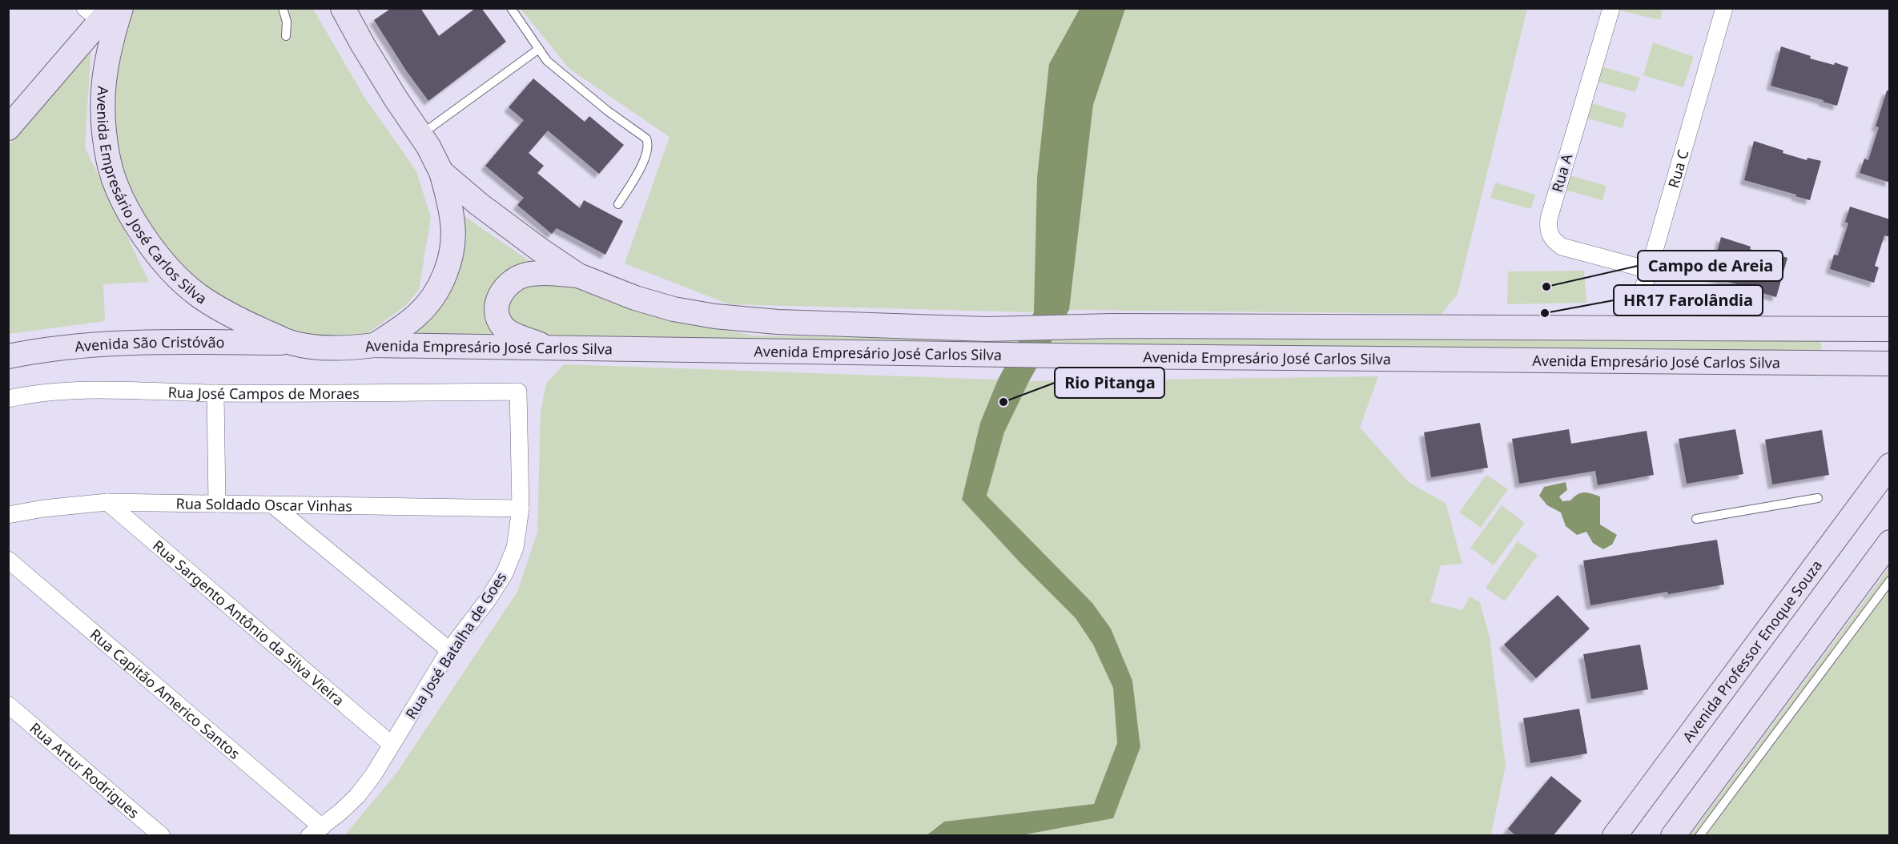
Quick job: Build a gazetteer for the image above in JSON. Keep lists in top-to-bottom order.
{
  "streets": {
    "main road": ["Avenida Empresário José Carlos Silva", "Avenida São Cristóvão", "Avenida Professor Enoque Souza"],
    "street": [
      "Rua C",
      "Rua A",
      "Rua José Campos de Moraes",
      "Rua Soldado Oscar Vinhas",
      "Rua Sargento Antônio da Silva Vieira",
      "Rua José Batalha de Goes",
      "Rua Capitão Americo Santos",
      "Rua Artur Rodrigues"
    ]
  },
  "crossings": [
    ["Rua C", "Rua A"],
    ["Rua C", "Avenida Empresário José Carlos Silva"],
    ["Avenida Empresário José Carlos Silva", "Avenida São Cristóvão"],
    ["Rua José Campos de Moraes", "Rua José Batalha de Goes"],
    ["Rua Soldado Oscar Vinhas", "Rua Sargento Antônio da Silva Vieira"],
    ["Rua Soldado Oscar Vinhas", "Rua José Batalha de Goes"],
    ["Rua Sargento Antônio da Silva Vieira", "Rua José Batalha de Goes"],
    ["Rua José Batalha de Goes", "Rua Capitão Americo Santos"]
  ],
  "places": ["Campo de Areia", "HR17 Farolândia", "Rio Pitanga"]
}
